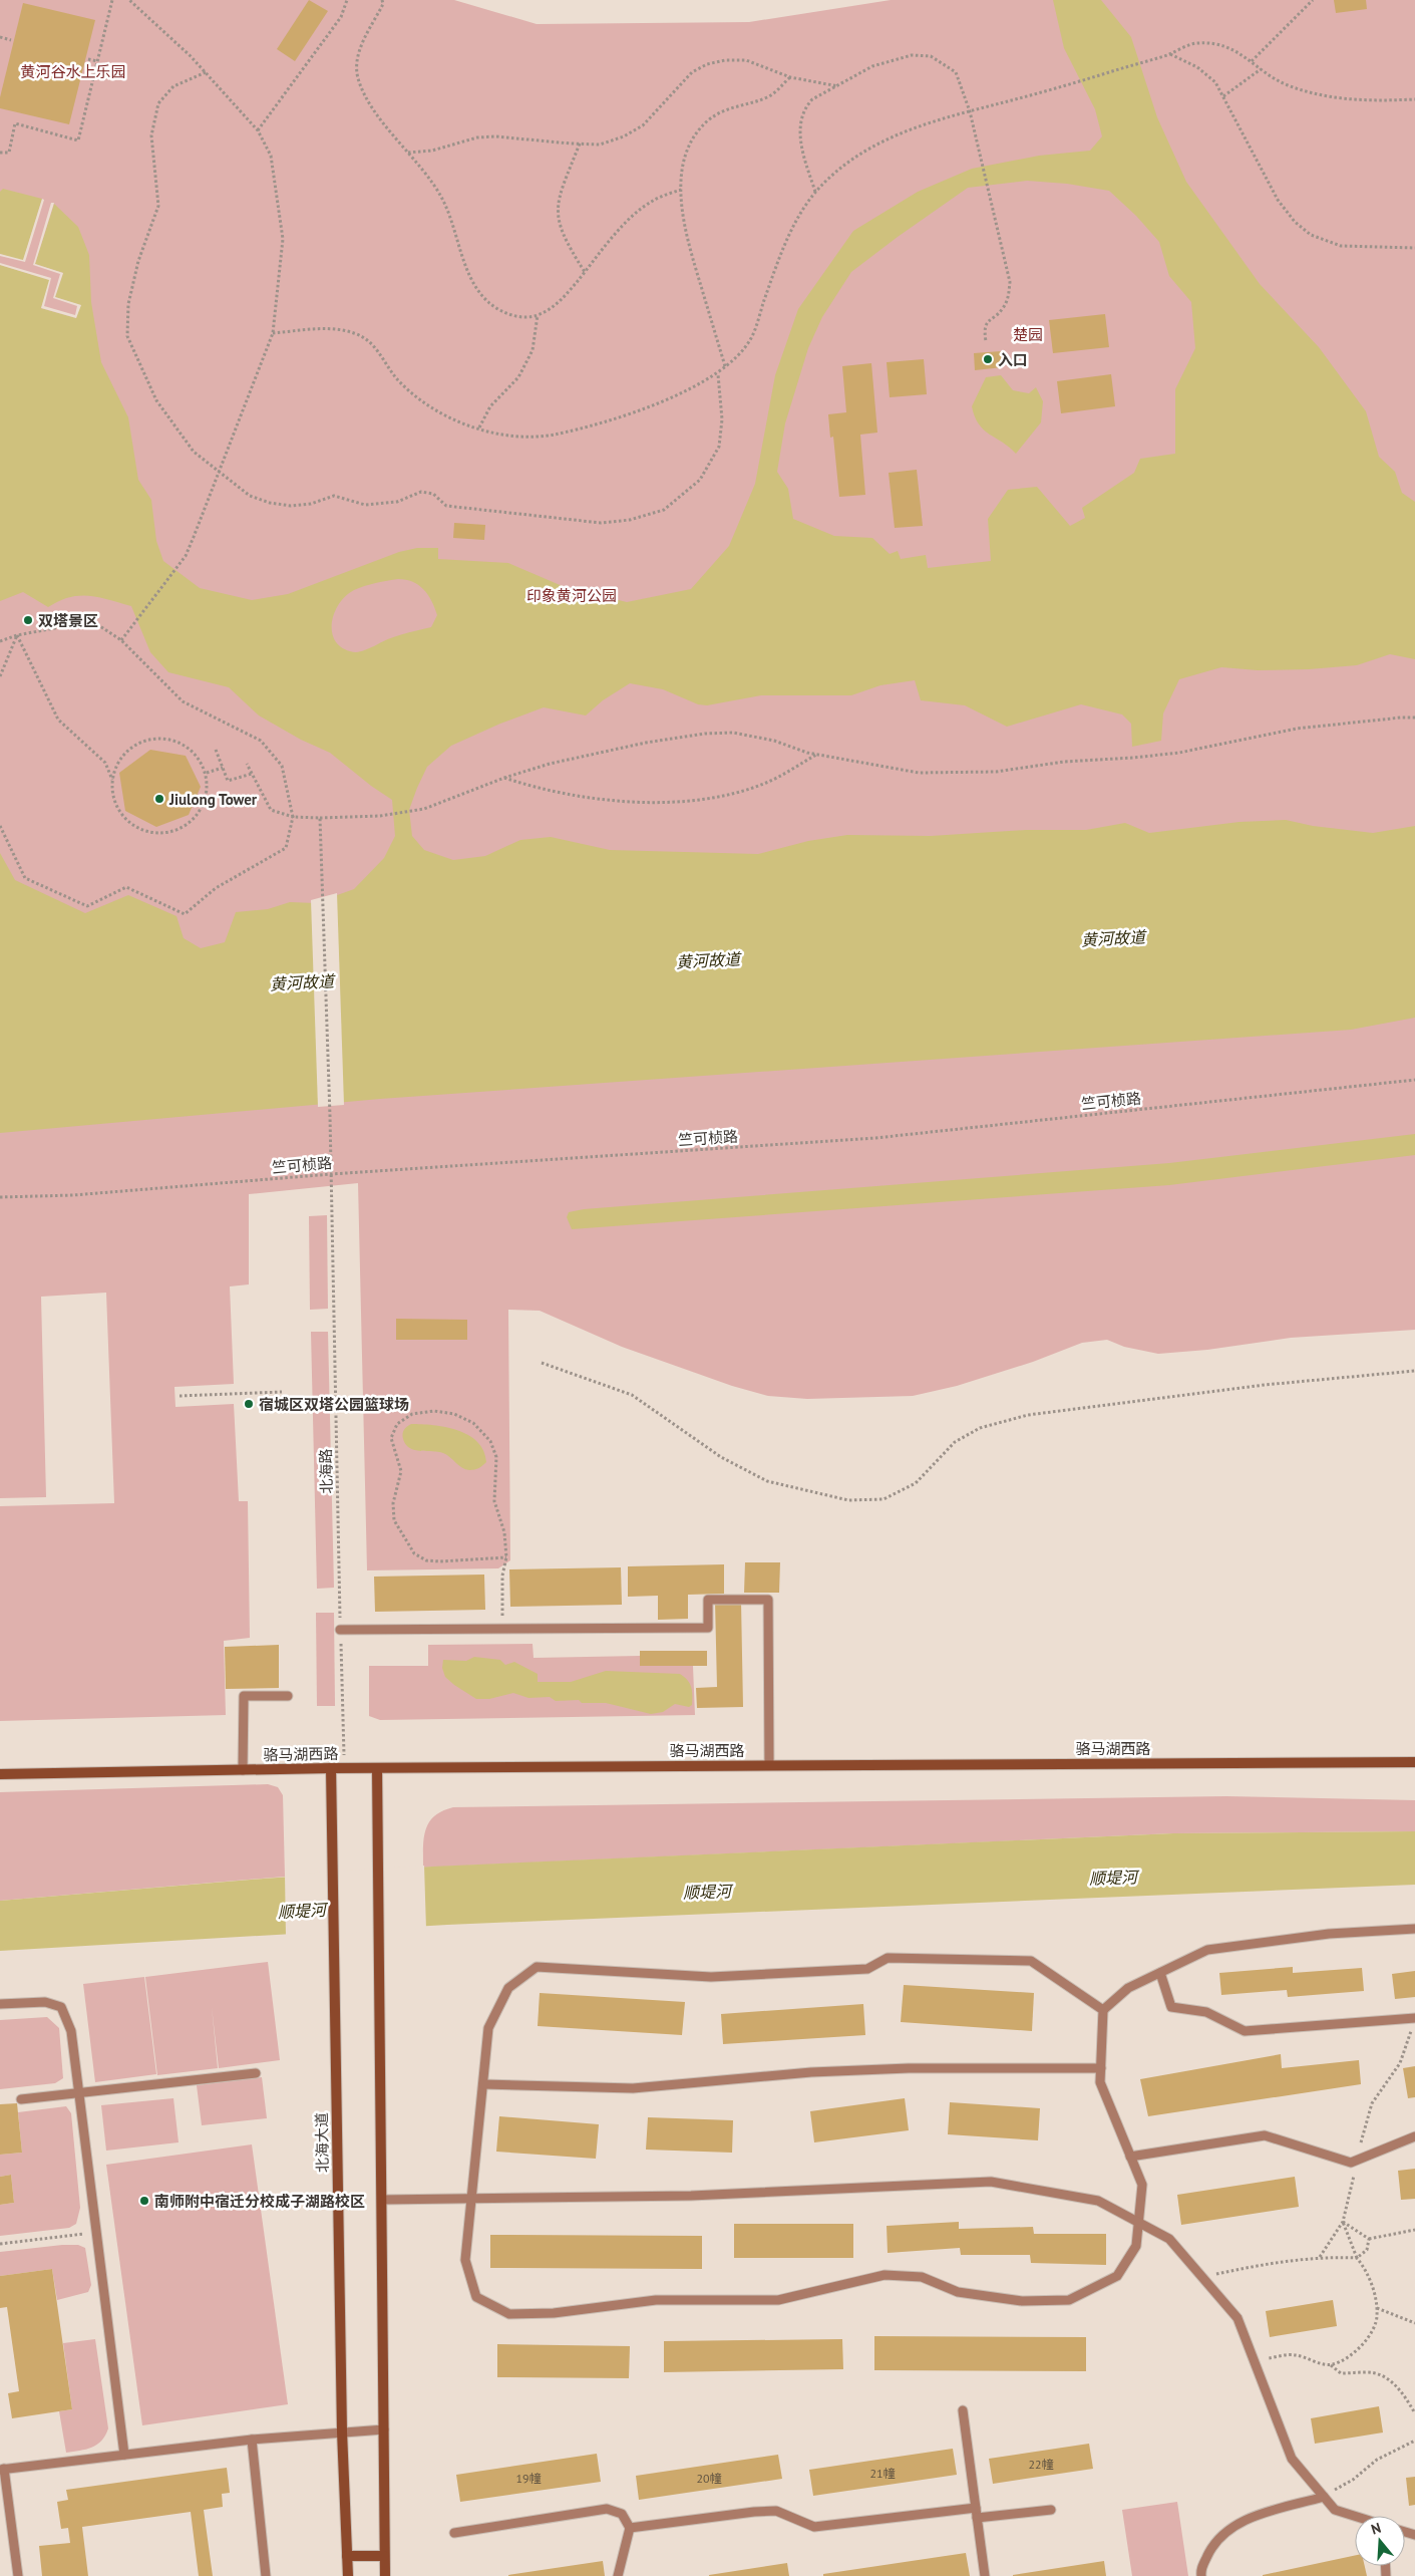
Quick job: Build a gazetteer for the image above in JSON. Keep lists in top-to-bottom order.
{
  "streets": {
    "street": ["骆马湖西路", "北海大道"],
    "path": ["竺可桢路", "北海路"]
  },
  "crossings": [
    ["竺可桢路", "北海路"],
    ["北海路", "骆马湖西路"],
    ["骆马湖西路", "北海大道"]
  ],
  "water": ["黄河故道", "顺堤河"],
  "parks": ["黄河谷水上乐园", "楚园", "印象黄河公园"],
  "places": [
    "入口",
    "双塔景区",
    "Jiulong Tower",
    "宿城区双塔公园篮球场",
    "南师附中宿迁分校成子湖路校区"
  ],
  "house_numbers": [
    "22幢",
    "21幢",
    "19幢",
    "20幢"
  ],
  "north": "top"
}
